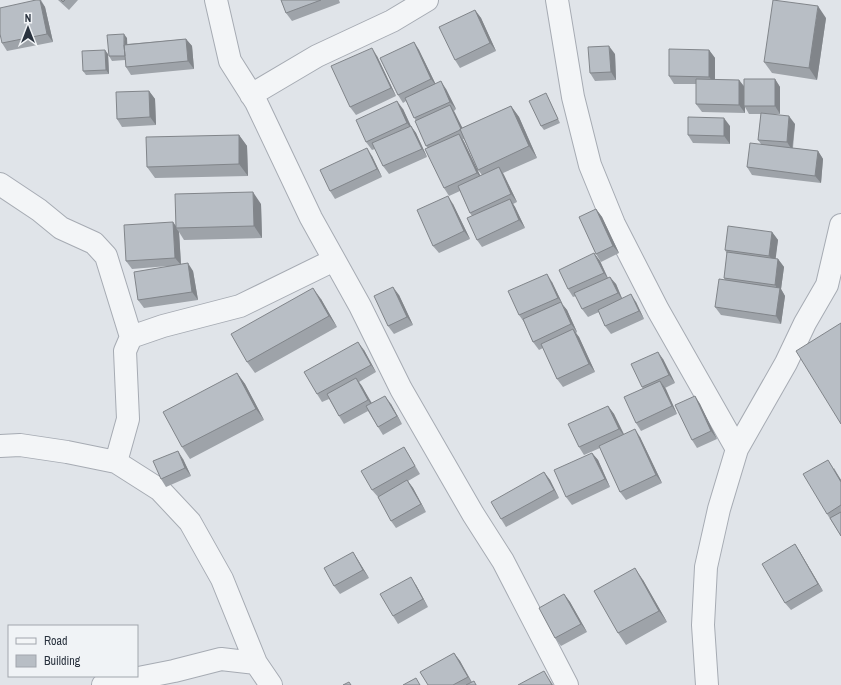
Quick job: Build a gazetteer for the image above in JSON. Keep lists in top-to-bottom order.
{
  "legend": ["Road", "Building"],
  "north": "top"
}
